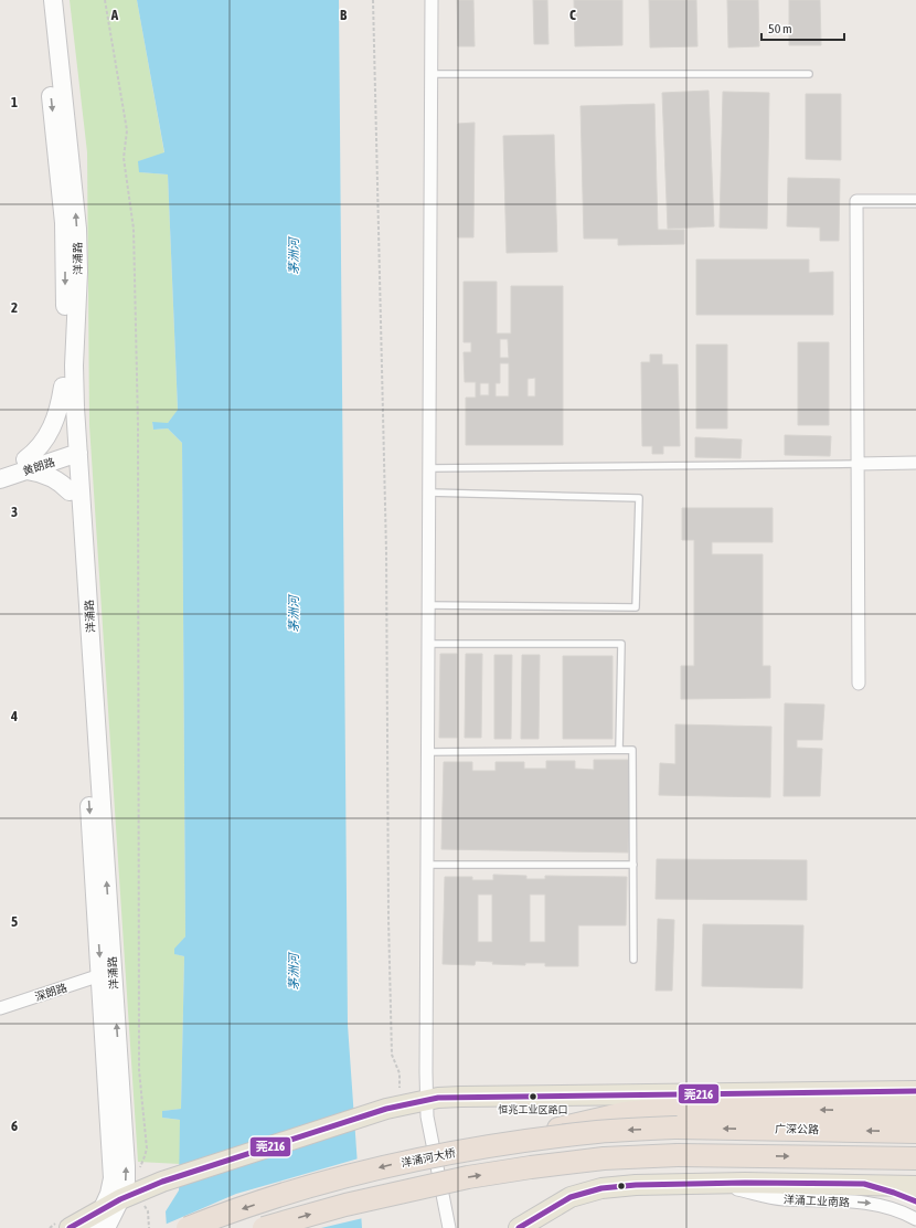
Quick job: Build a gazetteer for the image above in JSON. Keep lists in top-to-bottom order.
{
  "streets": {
    "highway": ["广深公路", "洋涌河大桥"],
    "street": [
      "洋涌路",
      "黄朗路",
      "深朗路",
      "洋涌工业南路"
    ]
  },
  "crossings": [
    ["洋涌路", "黄朗路"],
    ["洋涌路", "深朗路"],
    ["广深公路", "洋涌河大桥"]
  ],
  "one_way": ["洋涌工业南路"],
  "water": ["茅洲河"],
  "places": ["恒兆工业区路口"],
  "lines": ["transit line 莞216"],
  "scale_bar": "50 m",
  "grid": {
    "columns": ["A", "B", "C"],
    "rows": [
      "1",
      "2",
      "3",
      "4",
      "5",
      "6"
    ]
  }
}
